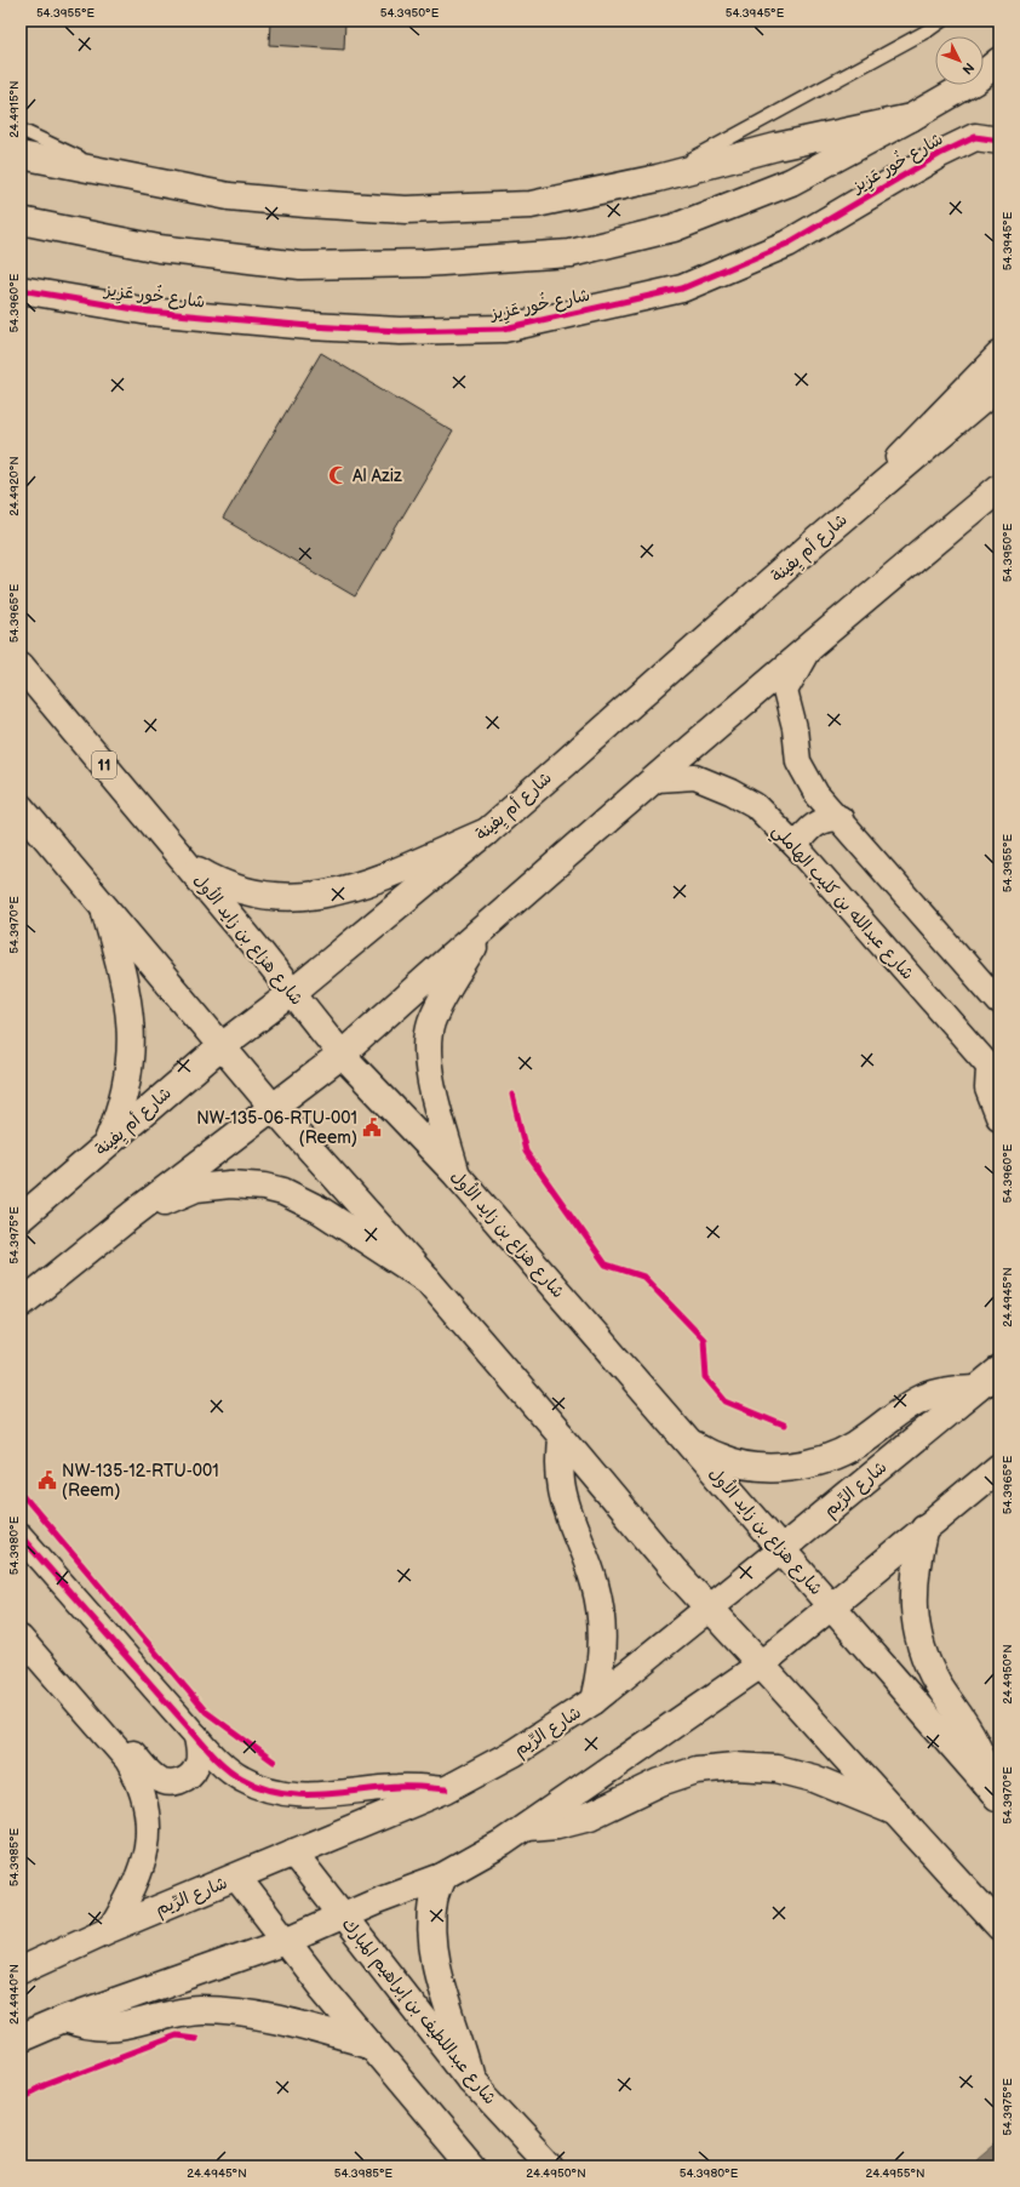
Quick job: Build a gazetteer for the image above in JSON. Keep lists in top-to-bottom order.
{
  "streets": {
    "main road": [
      "شارع خُور عَزِيز",
      "شارع أم يِفينة",
      "11",
      "شارع هزاع بن زايد الأول",
      "شارع الرِّيم",
      "شارع عبداللطيف بن إبراهيم المبارك"
    ],
    "street": ["شارع عبدالله بن كليب الهاملي"]
  },
  "crossings": [
    ["شارع أم يِفينة", "شارع هزاع بن زايد الأول"],
    ["شارع هزاع بن زايد الأول", "شارع الرِّيم"],
    ["شارع الرِّيم", "شارع عبداللطيف بن إبراهيم المبارك"]
  ],
  "places": {
    "mosque": ["Al Aziz"],
    "public building": ["NW-135-06-RTU-001 (Reem)", "NW-135-12-RTU-001 (Reem)"]
  },
  "north": "bottom right",
  "coordinates": [
    "54.3955°E",
    "54.3950°E",
    "54.3945°E",
    "24.4915°N",
    "54.3960°E",
    "24.4920°N",
    "54.3965°E",
    "54.3970°E",
    "54.3975°E",
    "24.4945°N",
    "54.3980°E",
    "24.4950°N",
    "54.3985°E",
    "24.4940°N",
    "24.4955°N"
  ]
}
